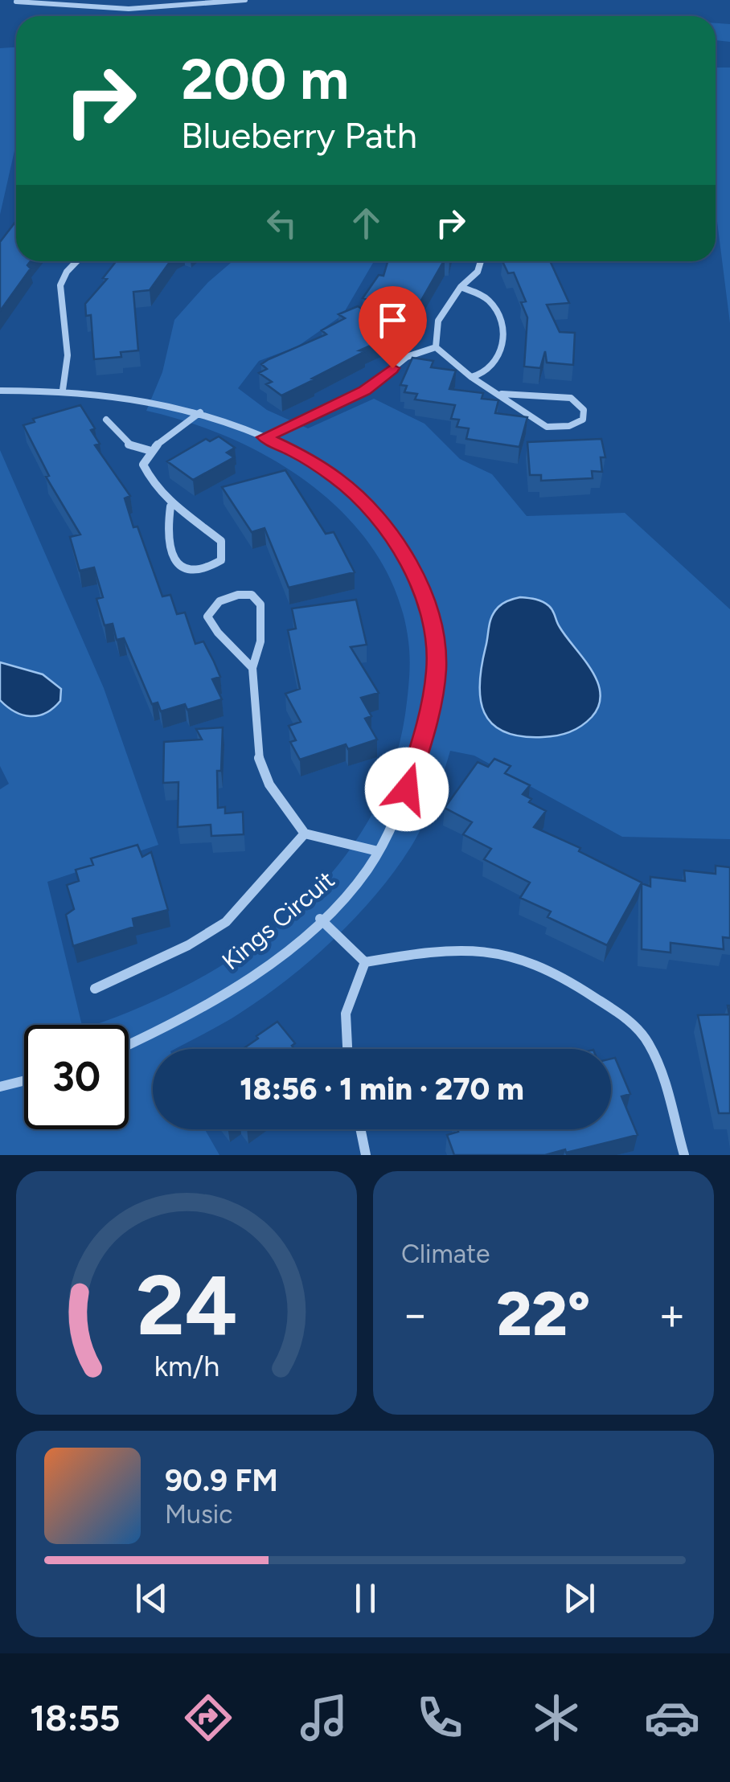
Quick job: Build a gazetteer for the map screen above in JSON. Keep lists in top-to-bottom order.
{
  "streets": {
    "street": ["Kings Circuit"]
  },
  "page": {
    "turn": ["200 m", "Blueberry Path"],
    "limit": "30",
    "trip": "18:56 · 1 min · 270 m",
    "tile": "Climate",
    "heat": ["−", "22°", "+"],
    "song": ["90.9 FM", "Music"],
    "tabs": "18:55",
    "gauge": ["24", "km/h"]
  }
}
